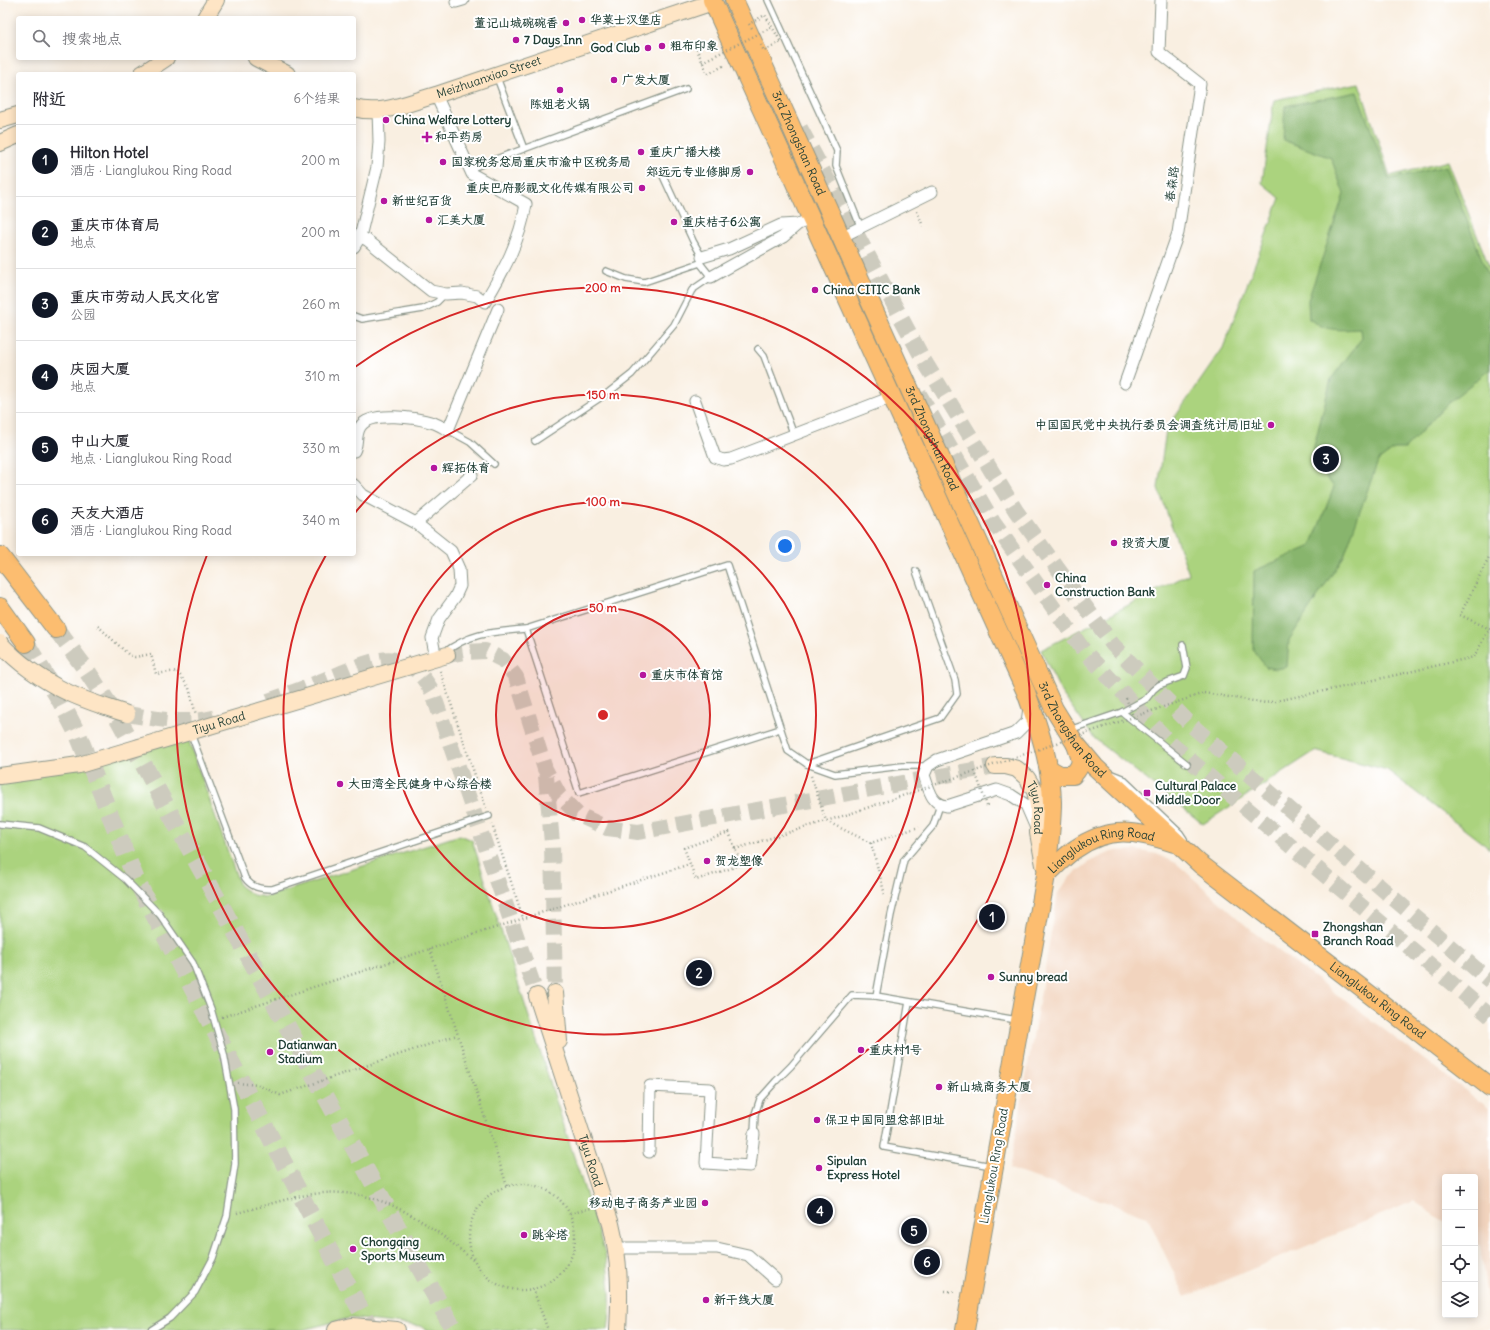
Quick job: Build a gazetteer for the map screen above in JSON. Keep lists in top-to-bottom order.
{
  "streets": {
    "main road": ["3rd Zhongshan Road", "Lianglukou Ring Road"],
    "street": ["Meizhuanxiao Street", "春森路", "Tiyu Road"]
  },
  "crossings": [
    ["Meizhuanxiao Street", "3rd Zhongshan Road"],
    ["3rd Zhongshan Road", "Tiyu Road"],
    ["3rd Zhongshan Road", "Lianglukou Ring Road"],
    ["Tiyu Road", "Lianglukou Ring Road"]
  ],
  "places": {
    "other": [
      "华莱士汉堡店",
      "董记山城碗碗香",
      "7 Days Inn",
      "粗布印象",
      "God Club",
      "广发大厦",
      "陈姐老火锅",
      "China Welfare Lottery",
      "重庆广播大楼",
      "国家税务总局重庆市渝中区税务局",
      "郑远元专业修脚房",
      "重庆巴府影视文化传媒有限公司",
      "新世纪百货",
      "汇美大厦",
      "重庆桔子6公寓",
      "China CITIC Bank",
      "中国国民党中央执行委员会调查统计局旧址",
      "辉拓体育",
      "投资大厦",
      "China Construction Bank",
      "重庆市体育馆",
      "大田湾全民健身中心综合楼",
      "贺龙塑像",
      "Sunny bread",
      "重庆村1号",
      "Datianwan Stadium",
      "新山城商务大厦",
      "保卫中国同盟总部旧址",
      "Sipulan Express Hotel",
      "移动电子商务产业园",
      "跳伞塔",
      "Chongqing Sports Museum",
      "新干线大厦"
    ],
    "health": ["和平药房"],
    "transit": ["Cultural Palace Middle Door", "Zhongshan Branch Road"]
  },
  "page": {
    "search": "搜索地点",
    "heading": ["附近", "6个结果"],
    "list": [
      {
        "mark": "1",
        "name": "Hilton Hotel",
        "note": "酒店 · Lianglukou Ring Road",
        "value": "200 m"
      },
      {
        "mark": "2",
        "name": "重庆市体育局",
        "note": "地点",
        "value": "200 m"
      },
      {
        "mark": "3",
        "name": "重庆市劳动人民文化宫",
        "note": "公园",
        "value": "260 m"
      },
      {
        "mark": "4",
        "name": "庆园大厦",
        "note": "地点",
        "value": "310 m"
      },
      {
        "mark": "5",
        "name": "中山大厦",
        "note": "地点 · Lianglukou Ring Road",
        "value": "330 m"
      },
      {
        "mark": "6",
        "name": "天友大酒店",
        "note": "酒店 · Lianglukou Ring Road",
        "value": "340 m"
      }
    ],
    "pins": [
      "3",
      "1",
      "2",
      "4",
      "5",
      "6"
    ],
    "map_buttons": ["+", "−"]
  },
  "rings": [
    "200 m",
    "150 m",
    "100 m",
    "50 m"
  ]
}
